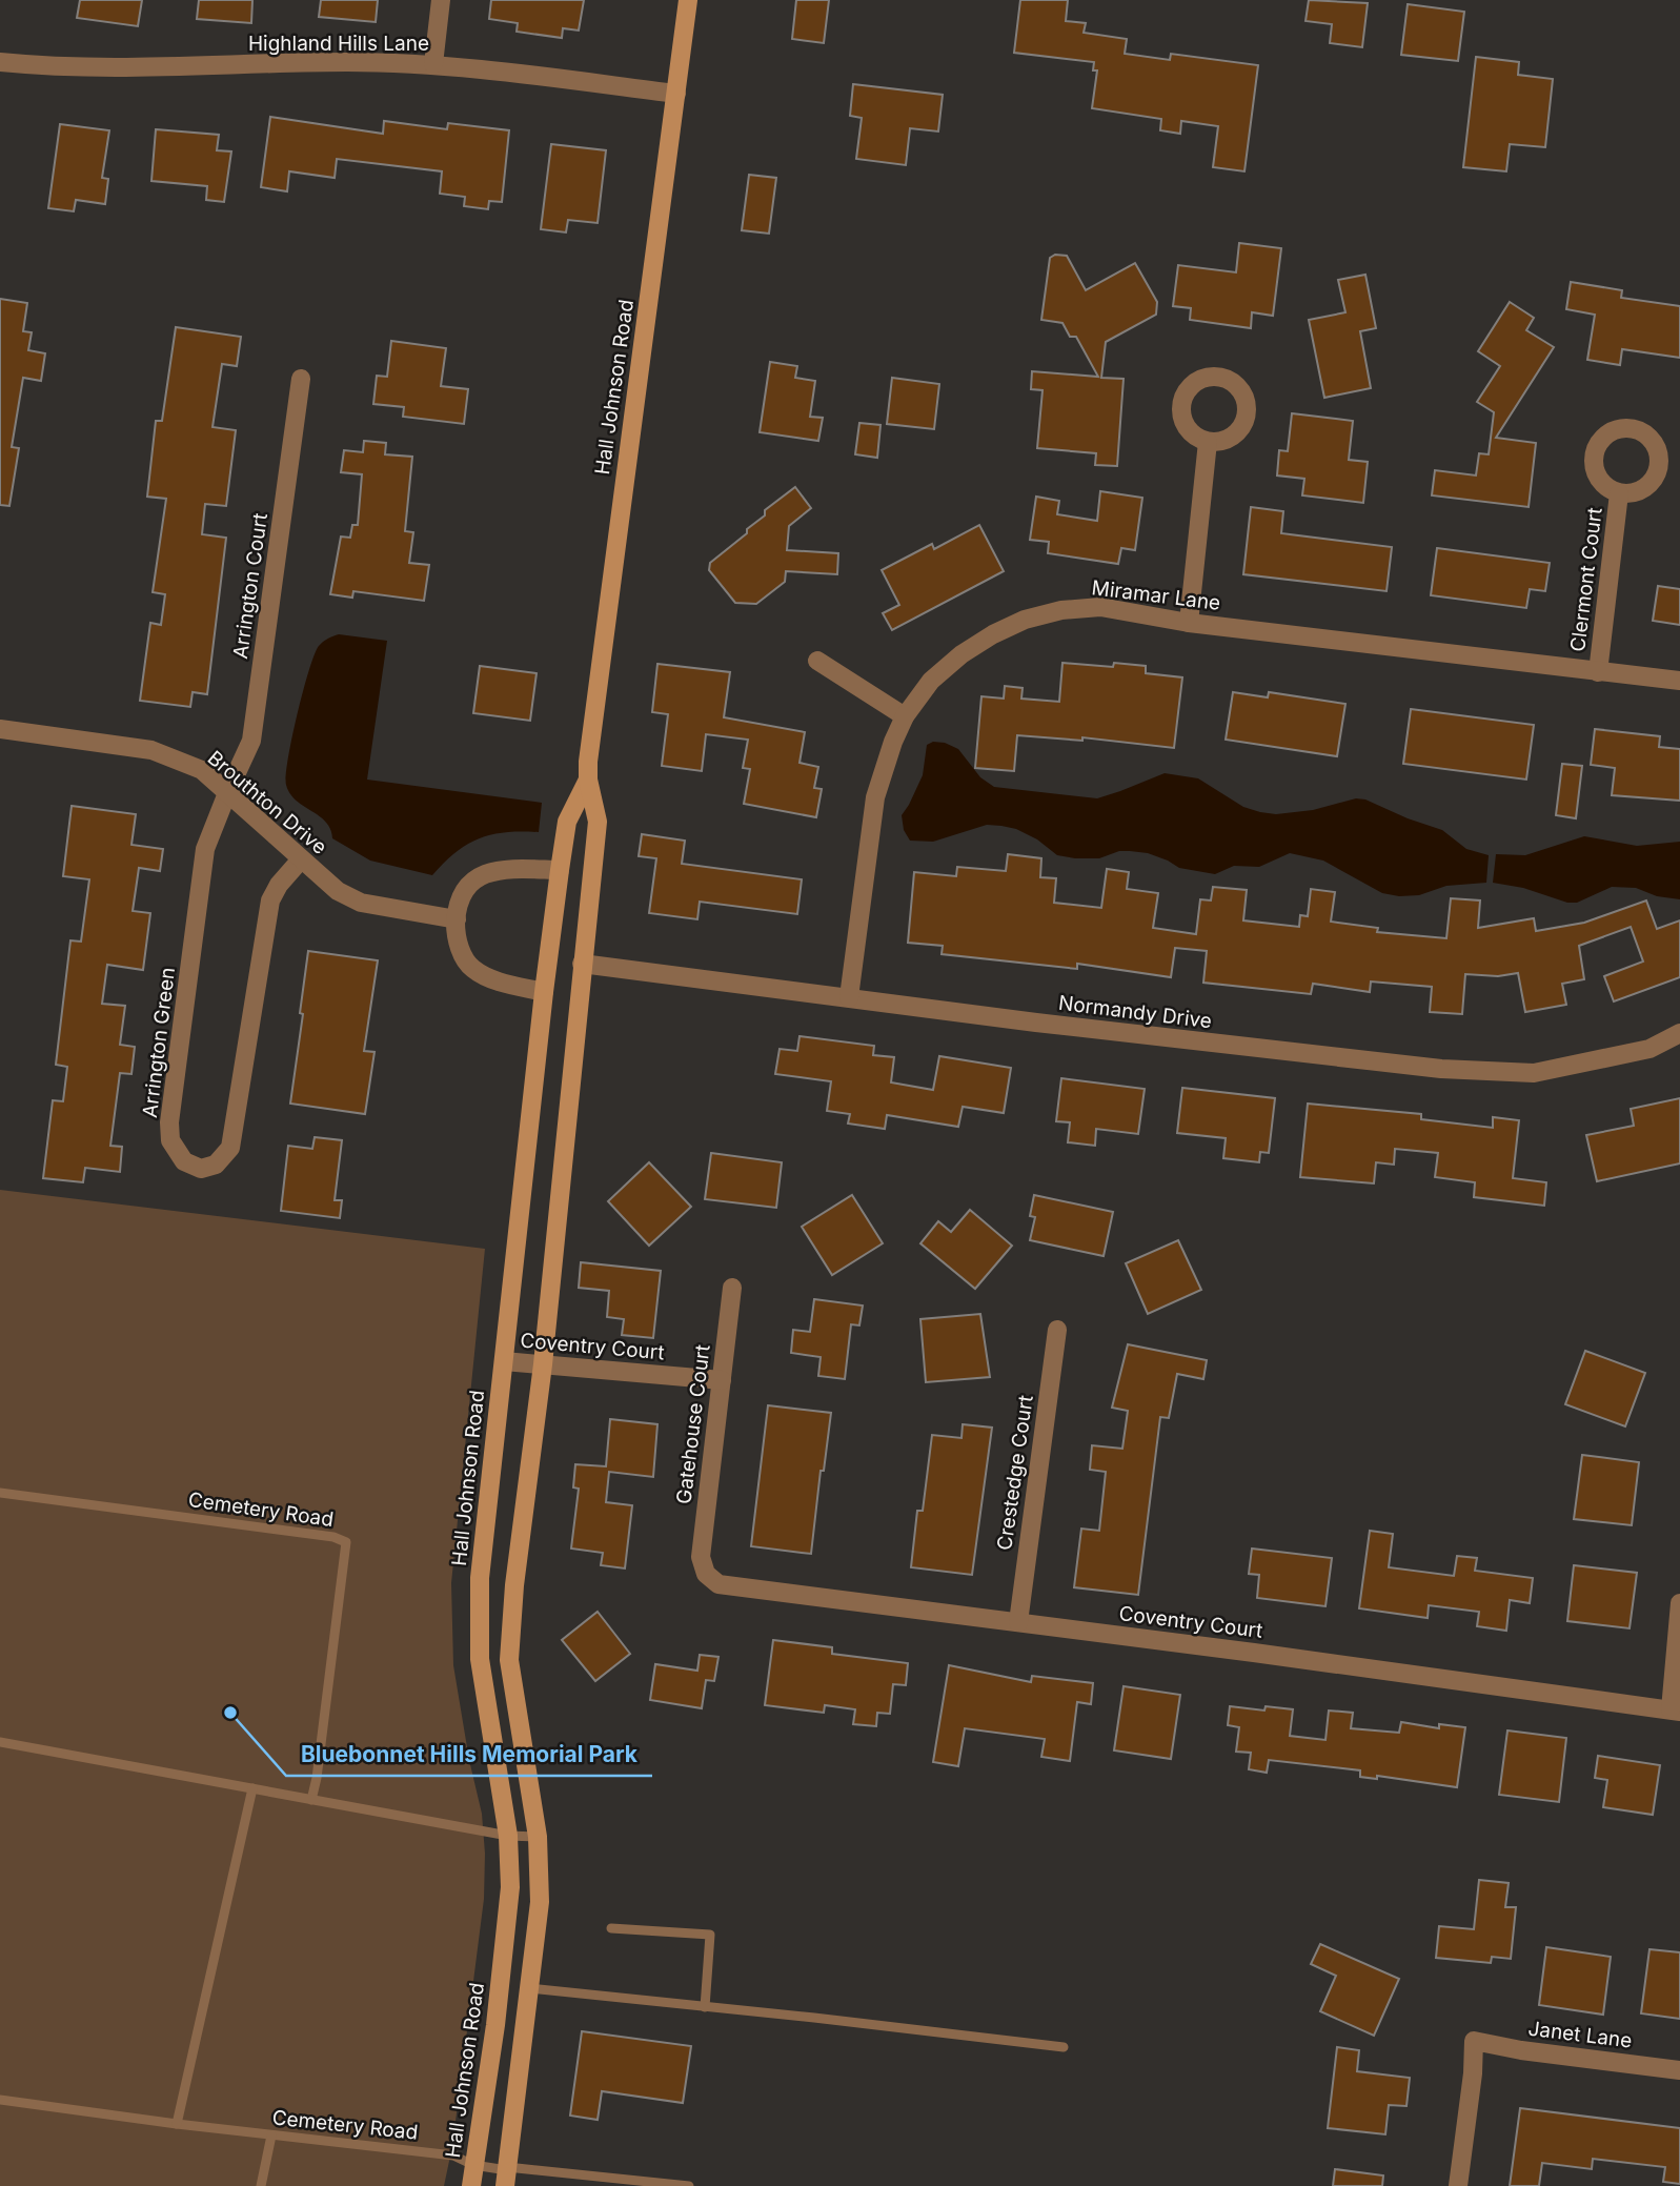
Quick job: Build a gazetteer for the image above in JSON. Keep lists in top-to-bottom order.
{
  "streets": {
    "main road": ["Hall Johnson Road"],
    "street": [
      "Highland Hills Lane",
      "Clermont Court",
      "Arrington Court",
      "Miramar Lane",
      "Brouthton Drive",
      "Normandy Drive",
      "Arrington Green",
      "Coventry Court",
      "Gatehouse Court",
      "Crestedge Court",
      "Janet Lane"
    ],
    "lane": ["Cemetery Road"]
  },
  "crossings": [
    ["Highland Hills Lane", "Hall Johnson Road"],
    ["Hall Johnson Road", "Normandy Drive"],
    ["Hall Johnson Road", "Coventry Court"],
    ["Hall Johnson Road", "Cemetery Road"],
    ["Clermont Court", "Miramar Lane"],
    ["Arrington Court", "Brouthton Drive"],
    ["Arrington Court", "Arrington Green"],
    ["Miramar Lane", "Normandy Drive"],
    ["Brouthton Drive", "Arrington Green"],
    ["Coventry Court", "Gatehouse Court"],
    ["Coventry Court", "Crestedge Court"]
  ],
  "places": ["Bluebonnet Hills Memorial Park"]
}
